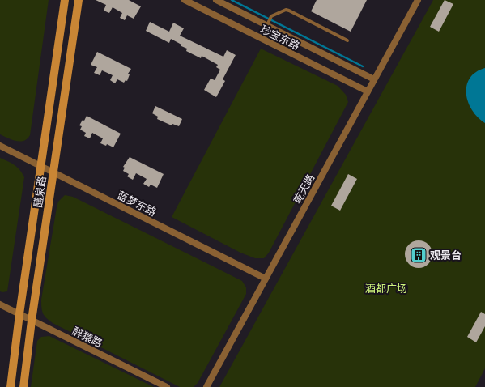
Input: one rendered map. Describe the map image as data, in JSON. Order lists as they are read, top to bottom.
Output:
{
  "streets": {
    "street": [
      "珍宝东路",
      "乾天路",
      "醴泉路",
      "蓝梦东路",
      "醉猿路"
    ]
  },
  "crossings": [
    ["珍宝东路", "乾天路"],
    ["乾天路", "蓝梦东路"],
    ["醴泉路", "蓝梦东路"],
    ["醴泉路", "醉猿路"]
  ],
  "parks": ["酒都广场"],
  "places": {
    "building": ["观景台"]
  }
}
